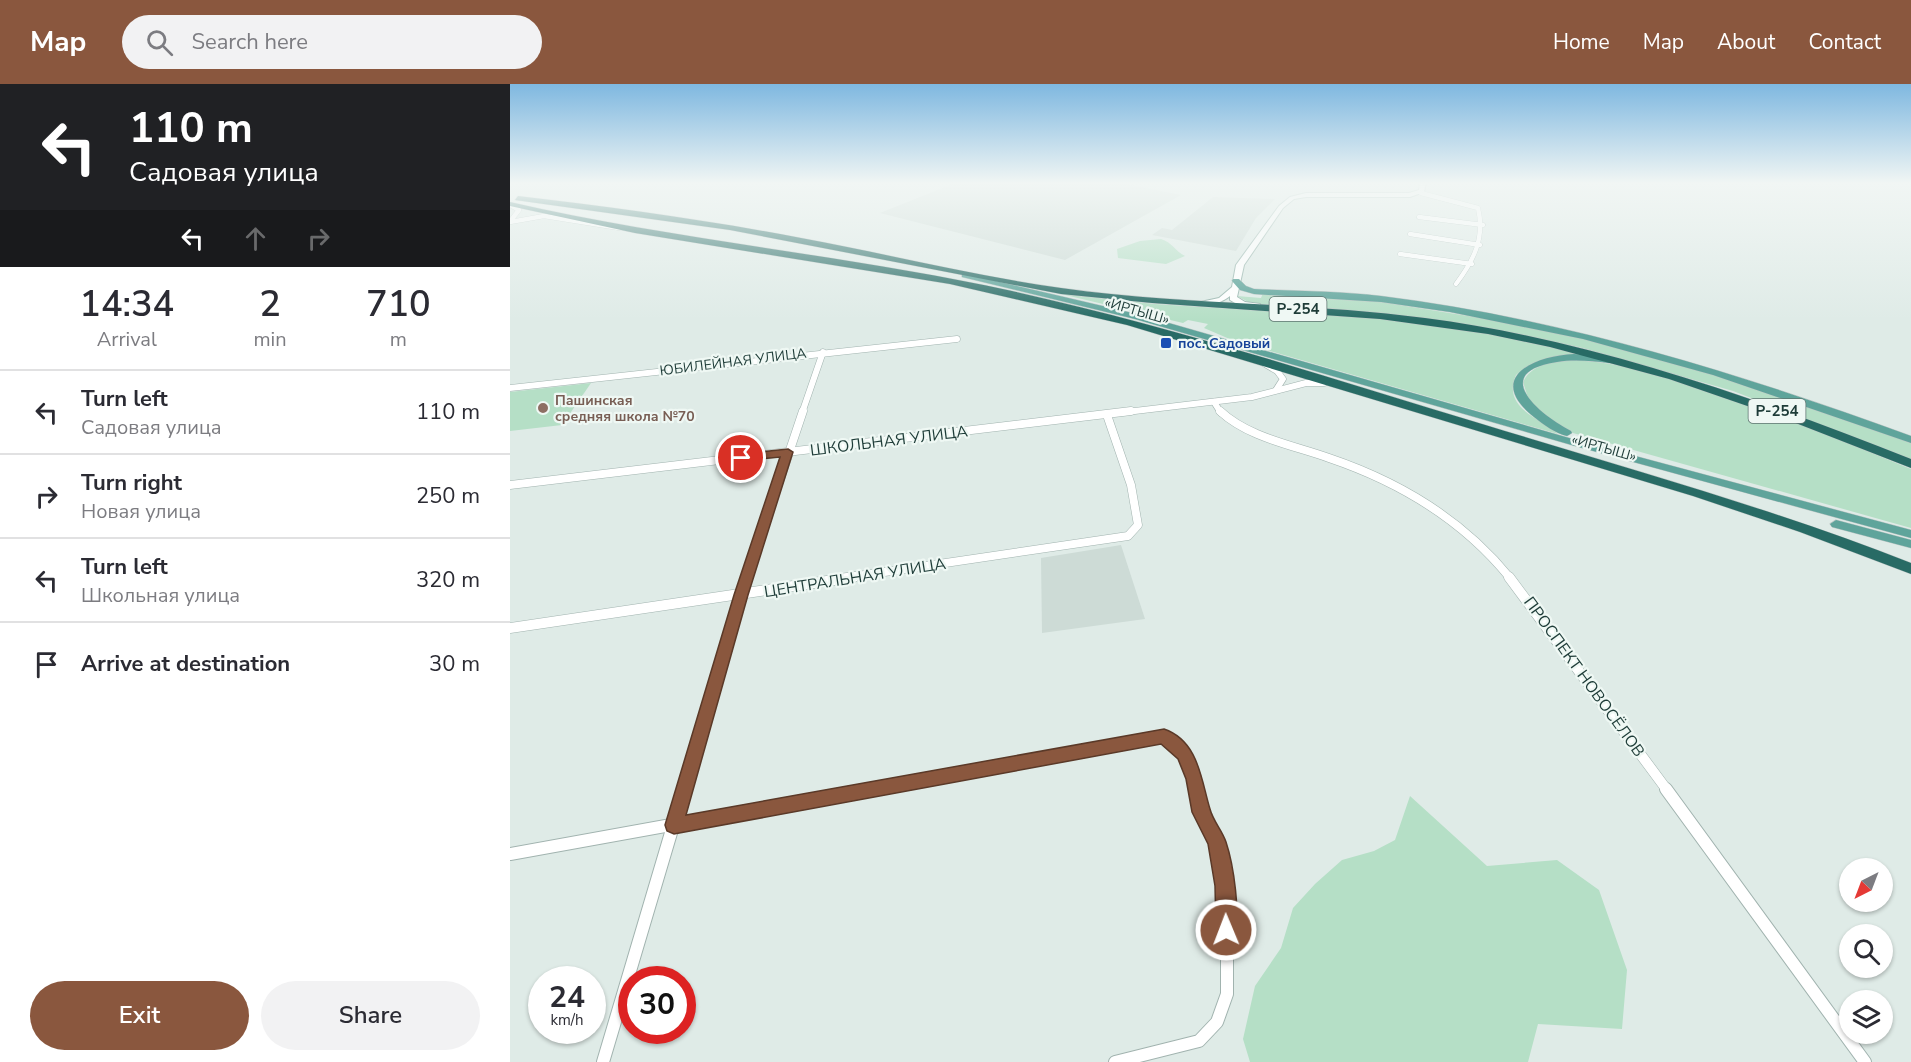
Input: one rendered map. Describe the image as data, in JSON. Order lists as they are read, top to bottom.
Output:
{
  "streets": {
    "highway": ["Р-254", "«ИРТЫШ»"],
    "street": [
      "ЮБИЛЕЙНАЯ УЛИЦА",
      "ШКОЛЬНАЯ УЛИЦА",
      "ЦЕНТРАЛЬНАЯ УЛИЦА",
      "ПРОСПЕКТ НОВОСЁЛОВ"
    ]
  },
  "crossings": [
    ["«ИРТЫШ»", "ШКОЛЬНАЯ УЛИЦА"],
    ["ШКОЛЬНАЯ УЛИЦА", "ЦЕНТРАЛЬНАЯ УЛИЦА"],
    ["ШКОЛЬНАЯ УЛИЦА", "ПРОСПЕКТ НОВОСЁЛОВ"]
  ],
  "places": {
    "transit": ["пос. Садовый"],
    "other": ["Пашинская средняя школа №70"]
  },
  "north": "bottom left",
  "page": {
    "header": "Map",
    "search": "Search here",
    "nav": [
      "Home",
      "Map",
      "About",
      "Contact"
    ],
    "turn": ["110 m", "Садовая улица"],
    "eta": [
      "14:34",
      "Arrival",
      "2",
      "min",
      "710",
      "m"
    ],
    "list": [
      {
        "name": "Turn left",
        "note": "Садовая улица",
        "value": "110 m"
      },
      {
        "name": "Turn right",
        "note": "Новая улица",
        "value": "250 m"
      },
      {
        "name": "Turn left",
        "note": "Школьная улица",
        "value": "320 m"
      },
      {
        "name": "Arrive at destination",
        "value": "30 m"
      }
    ],
    "speed": "24 km/h",
    "limit": "30",
    "buttons": ["Exit", "Share"]
  }
}
